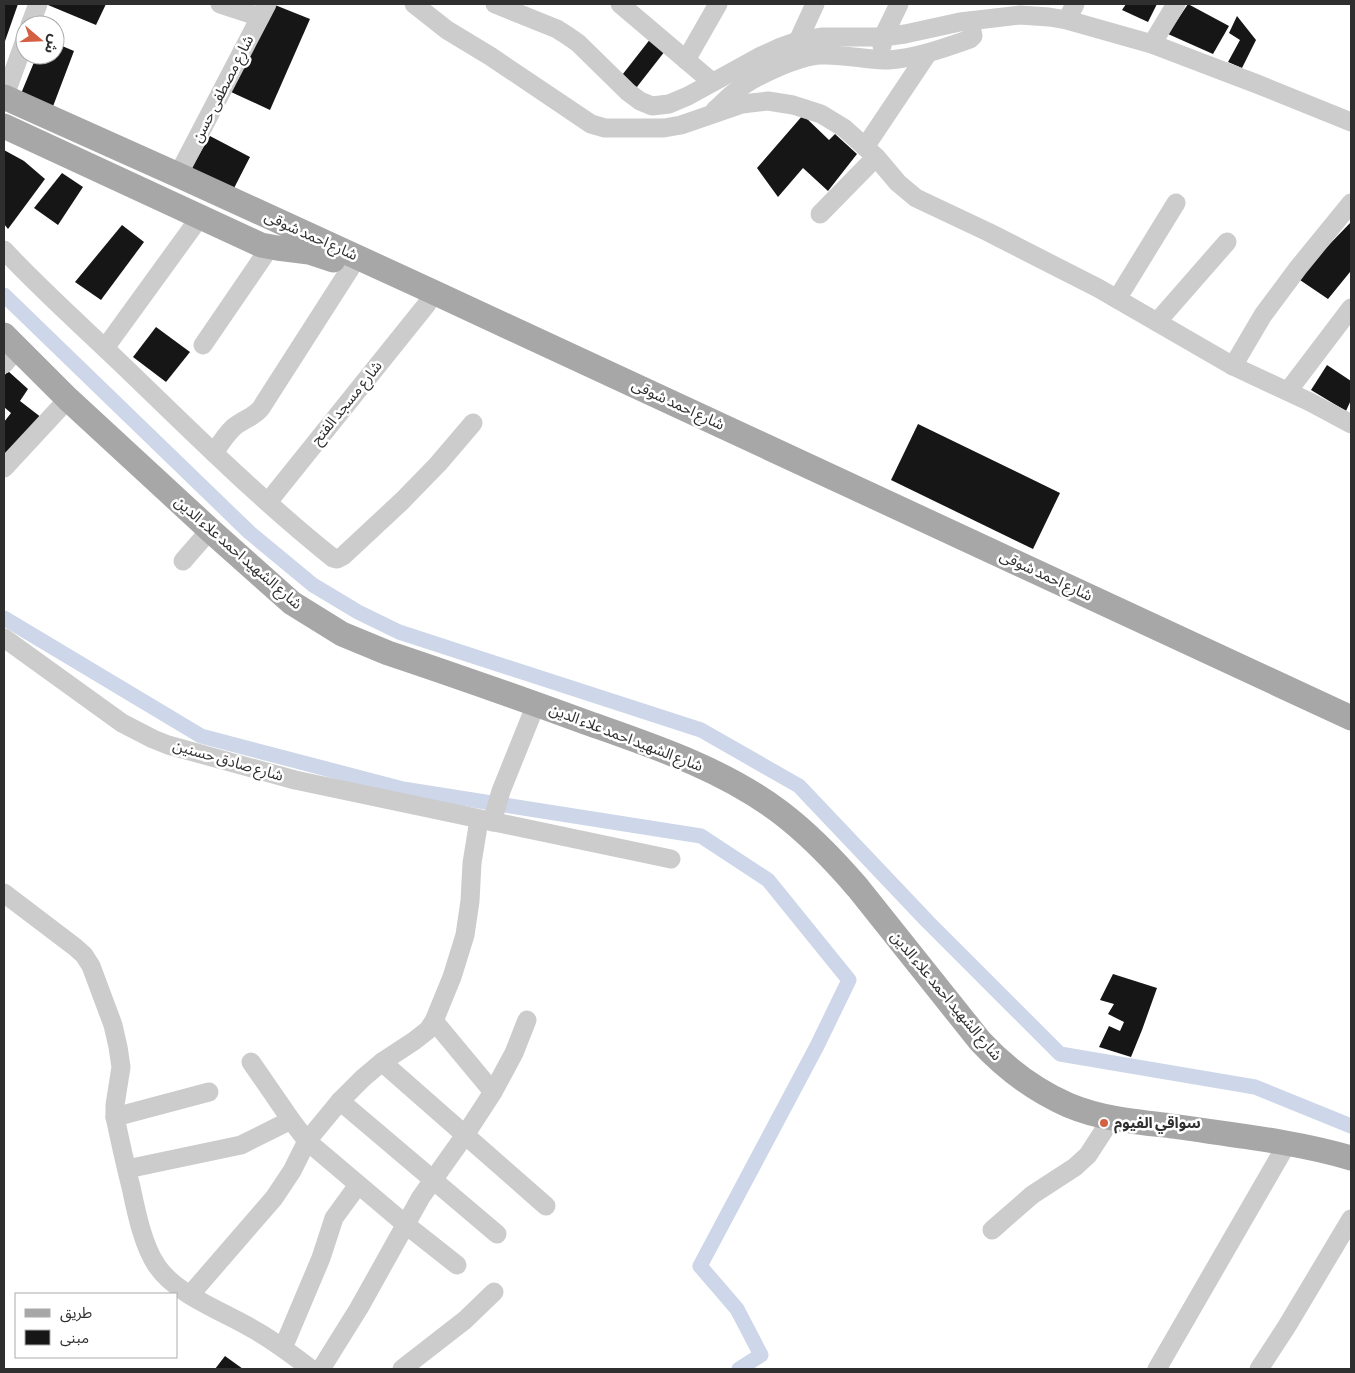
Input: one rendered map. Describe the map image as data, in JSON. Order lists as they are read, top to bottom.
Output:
{
  "streets": {
    "main road": ["شارع احمد شوقى", "شارع الشهيد احمد علاء الدين"],
    "street": ["شارع مصطفى حسن", "شارع مسجد الفتح", "شارع صادق حسنين"]
  },
  "crossings": [
    ["شارع مصطفى حسن", "شارع احمد شوقى"],
    ["شارع احمد شوقى", "شارع مسجد الفتح"]
  ],
  "places": ["سواقي الفيوم"],
  "legend": ["طريق", "مبنى"],
  "north": "right"
}
